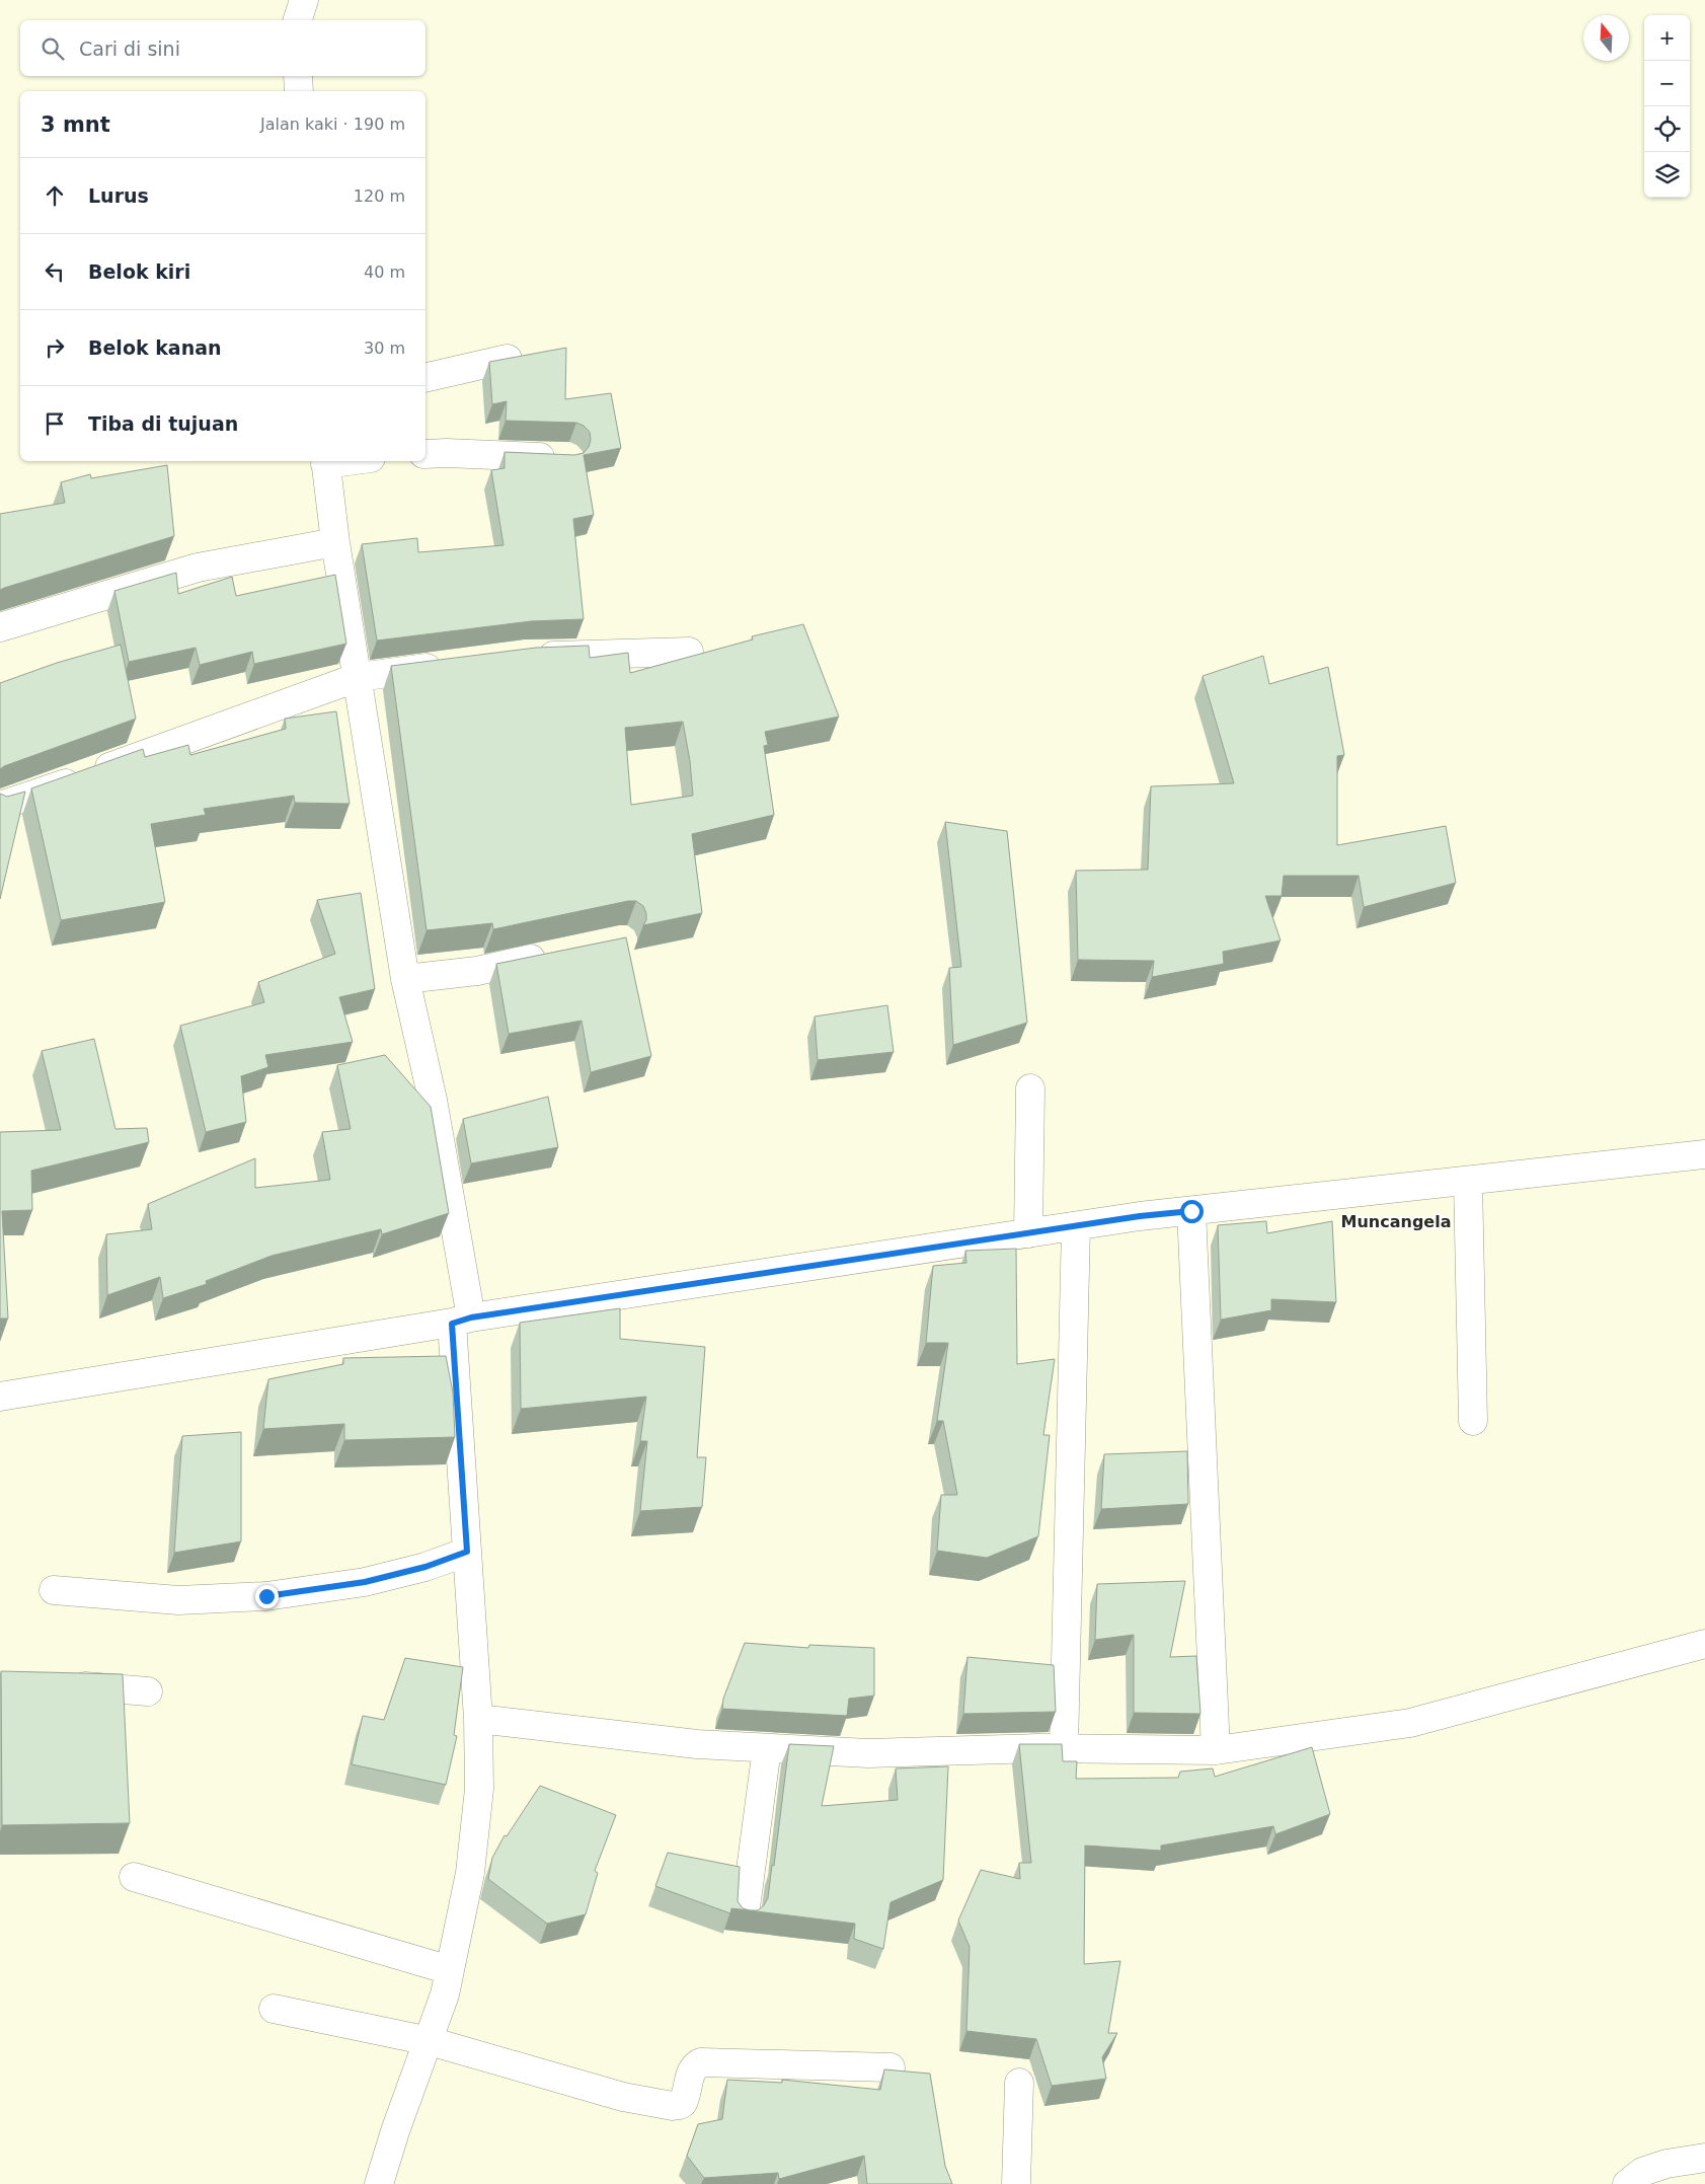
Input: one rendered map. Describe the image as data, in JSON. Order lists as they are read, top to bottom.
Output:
{
  "districts": ["Muncangela"],
  "north": "top",
  "page": {
    "map_buttons": ["+", "−"],
    "search": "Cari di sini",
    "heading": ["3 mnt", "Jalan kaki · 190 m"],
    "list": [
      ["Lurus", "120 m"],
      ["Belok kiri", "40 m"],
      ["Belok kanan", "30 m"],
      "Tiba di tujuan"
    ]
  }
}
